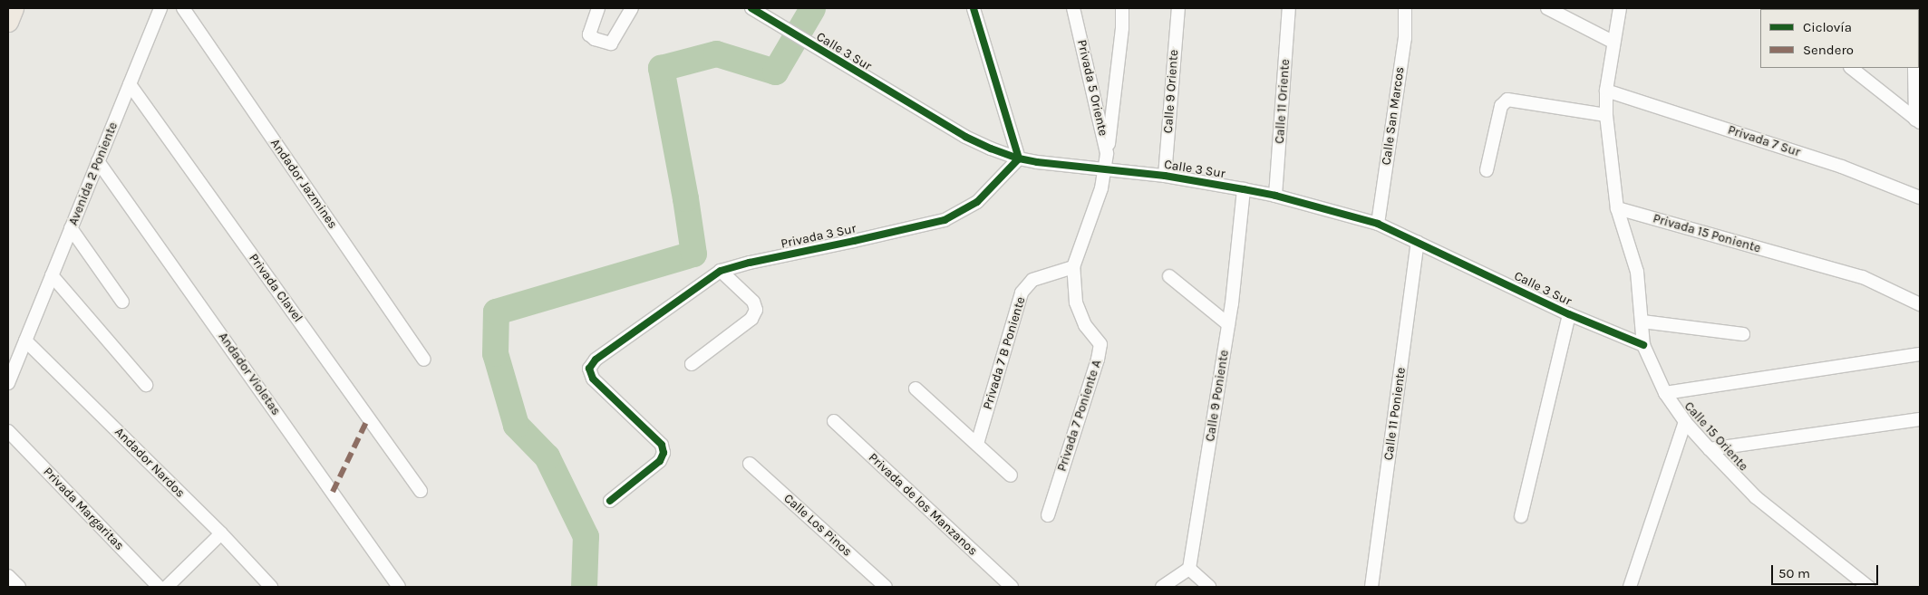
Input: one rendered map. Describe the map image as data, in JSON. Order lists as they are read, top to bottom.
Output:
{
  "streets": {
    "street": [
      "Calle 3 Sur",
      "Privada 5 Oriente",
      "Calle 9 Oriente",
      "Calle 11 Oriente",
      "Calle San Marcos",
      "Privada 7 Sur",
      "Avenida 2 Poniente",
      "Andador Jazmines",
      "Privada 15 Poniente",
      "Privada 3 Sur",
      "Privada Clavel",
      "Privada 7 B Poniente",
      "Andador Violetas",
      "Calle 9 Poniente",
      "Calle 11 Poniente",
      "Privada 7 Poniente A",
      "Calle 15 Oriente",
      "Andador Nardos",
      "Privada de los Manzanos",
      "Privada Margaritas",
      "Calle Los Pinos"
    ]
  },
  "crossings": [
    ["Calle 3 Sur", "Privada 5 Oriente"],
    ["Calle 3 Sur", "Calle 9 Oriente"],
    ["Calle 3 Sur", "Calle 11 Oriente"],
    ["Calle 3 Sur", "Calle San Marcos"],
    ["Calle 3 Sur", "Privada 3 Sur"],
    ["Calle 3 Sur", "Calle 9 Poniente"],
    ["Calle 3 Sur", "Calle 11 Poniente"],
    ["Calle 3 Sur", "Calle 15 Oriente"],
    ["Privada 5 Oriente", "Privada 7 B Poniente"],
    ["Privada 5 Oriente", "Privada 7 Poniente A"],
    ["Privada 7 Sur", "Calle 15 Oriente"],
    ["Avenida 2 Poniente", "Privada Clavel"],
    ["Avenida 2 Poniente", "Andador Violetas"],
    ["Avenida 2 Poniente", "Andador Nardos"],
    ["Privada 15 Poniente", "Calle 15 Oriente"],
    ["Privada 7 B Poniente", "Privada 7 Poniente A"]
  ],
  "legend": ["Ciclovía", "Sendero"],
  "scale_bar": "50 m"
}
